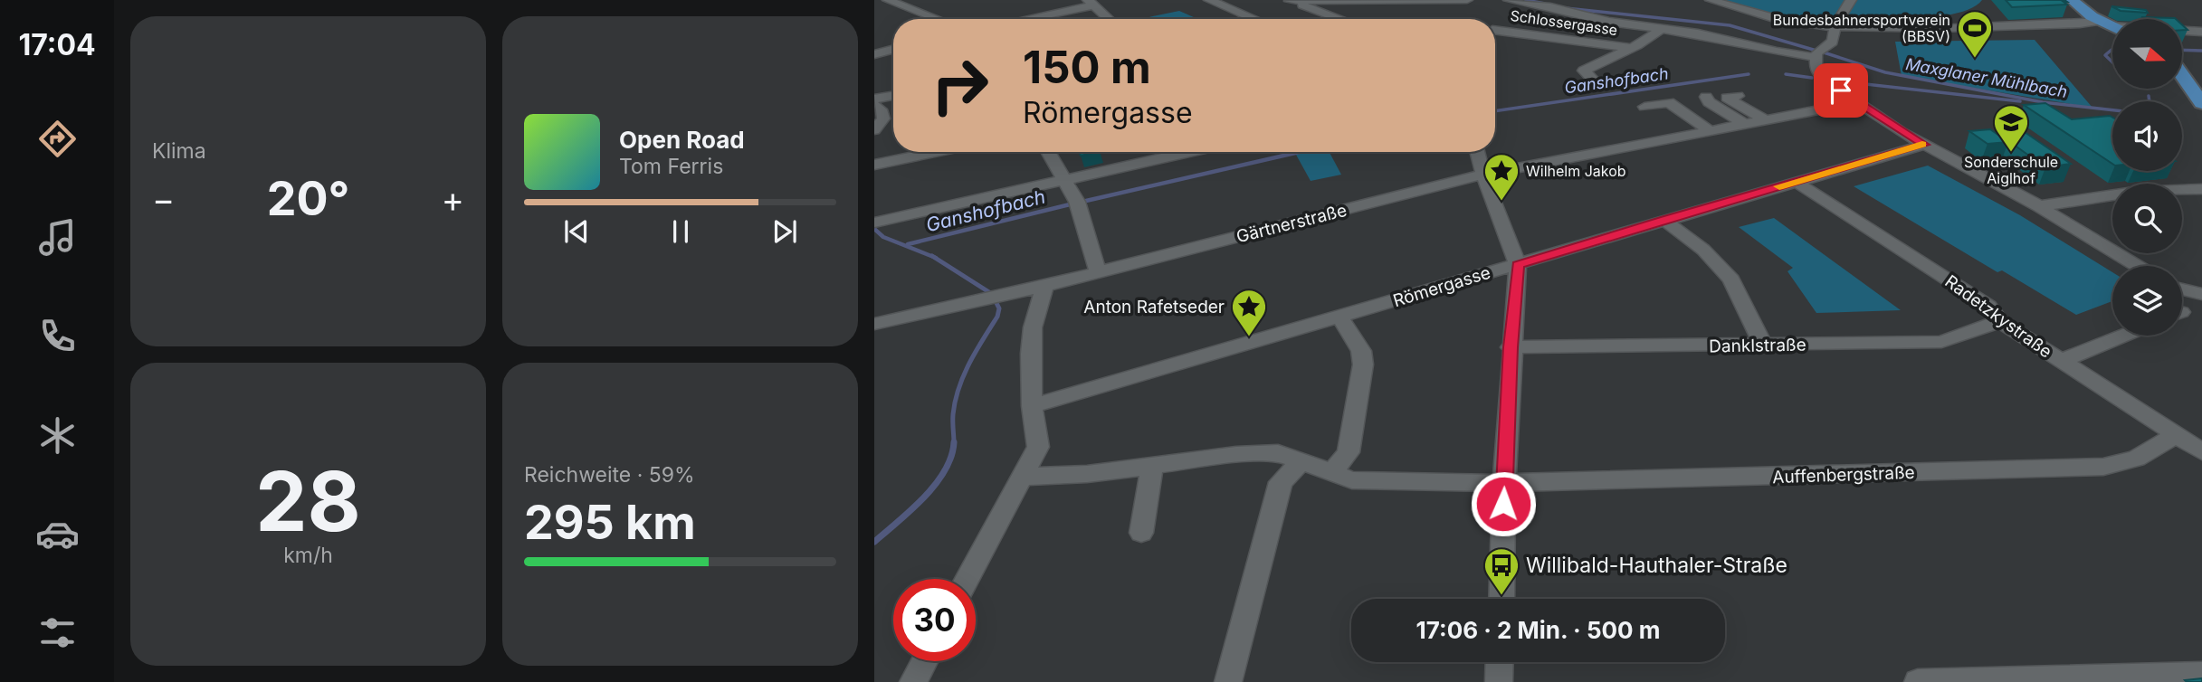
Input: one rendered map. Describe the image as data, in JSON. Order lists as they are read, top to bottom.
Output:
{
  "streets": {
    "street": [
      "Schlossergasse",
      "Gärtnerstraße",
      "Römergasse",
      "Radetzkystraße",
      "Danklstraße",
      "Auffenbergstraße"
    ]
  },
  "crossings": [
    ["Römergasse", "Radetzkystraße"],
    ["Radetzkystraße", "Danklstraße"],
    ["Radetzkystraße", "Auffenbergstraße"]
  ],
  "water": ["Maxglaner Mühlbach", "Ganshofbach"],
  "places": {
    "sports": ["Bundesbahnersportverein (BBSV)"],
    "school or university": ["Sonderschule Aiglhof"],
    "place": ["Wilhelm Jakob", "Anton Rafetseder"],
    "bus stop": ["Willibald-Hauthaler-Straße"]
  },
  "north": "right",
  "page": {
    "tabs": "17:04",
    "tile": [
      "Klima",
      ["28", "km/h"],
      ["Reichweite · 59%", "295 km"]
    ],
    "turn": ["150 m", "Römergasse"],
    "song": ["Open Road", "Tom Ferris"],
    "heat": ["−", "20°", "+"],
    "limit": "30",
    "trip": "17:06 · 2 Min. · 500 m"
  }
}
